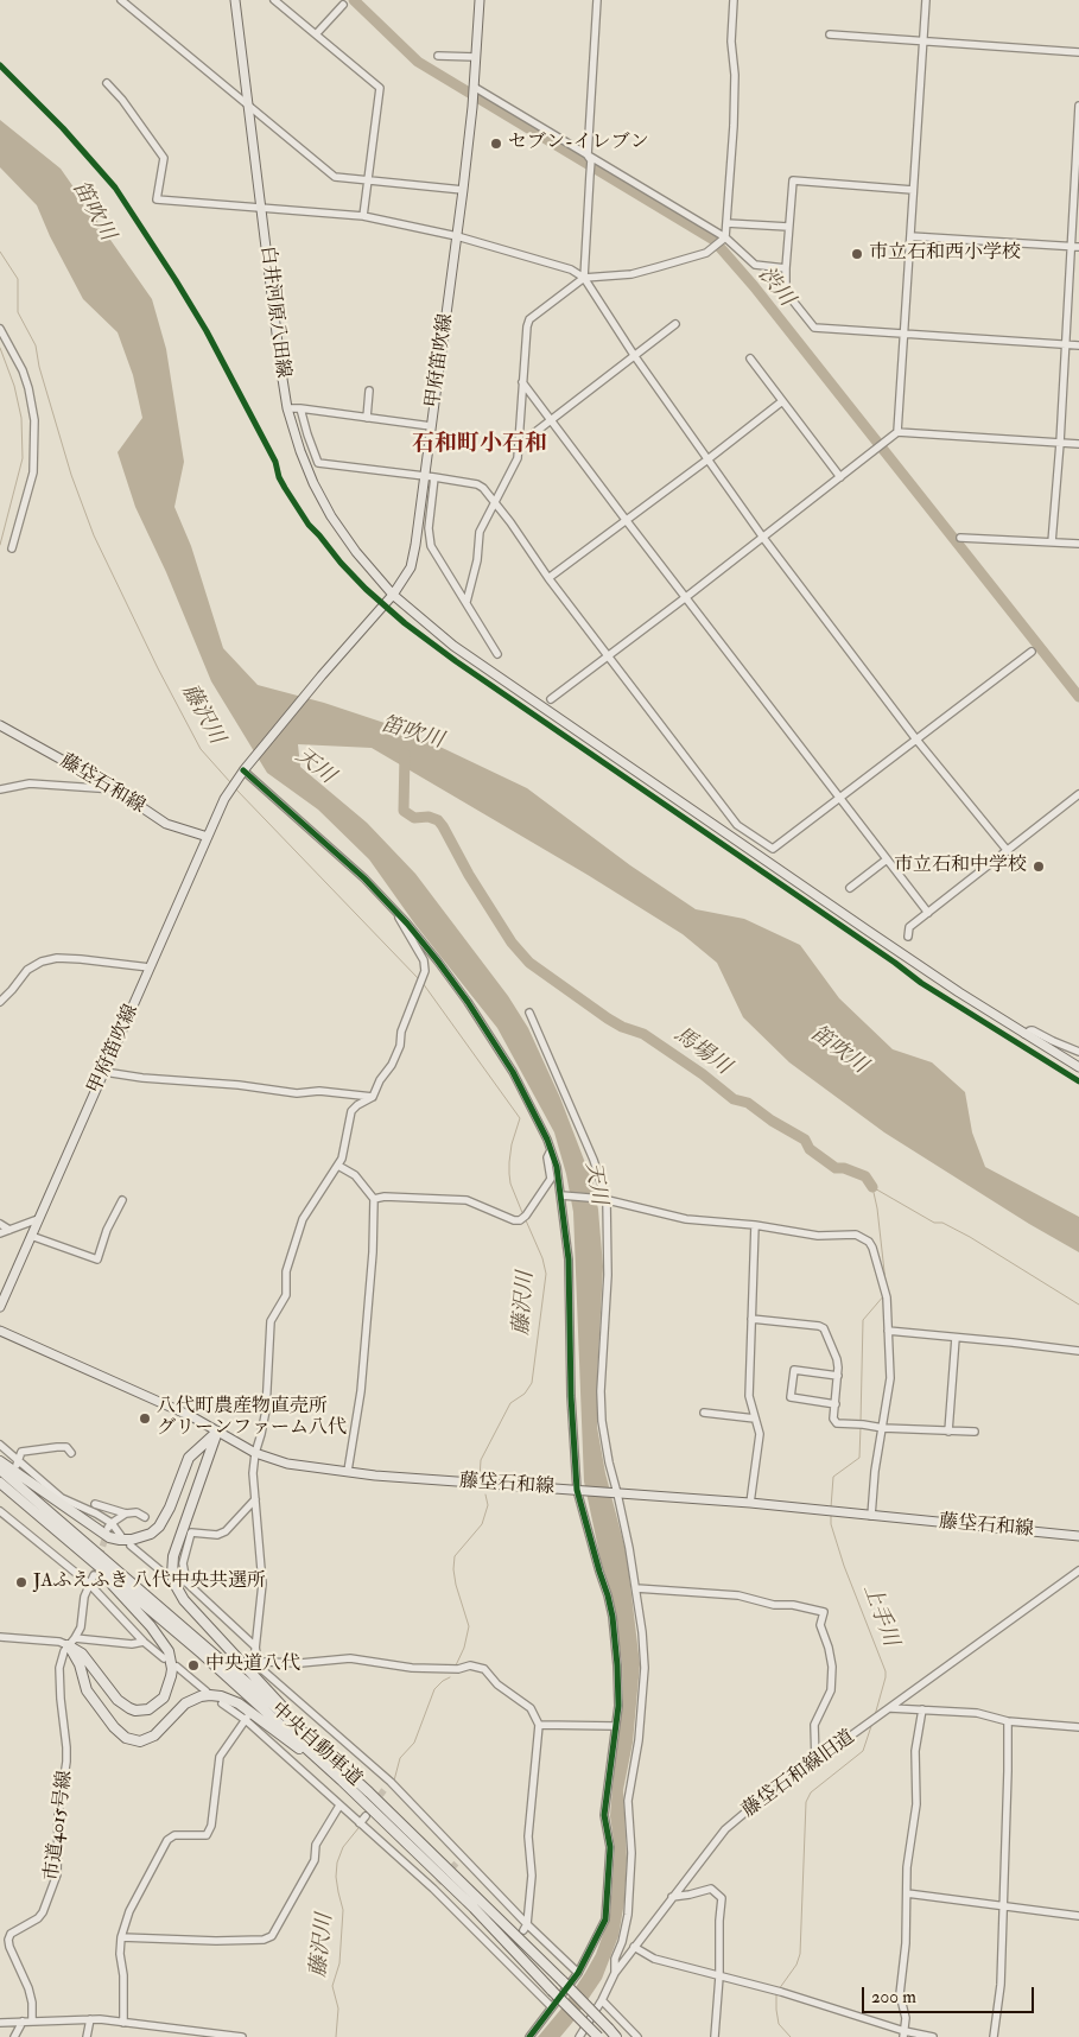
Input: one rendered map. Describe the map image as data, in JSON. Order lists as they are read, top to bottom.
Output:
{
  "streets": {
    "highway": ["中央自動車道"],
    "main road": ["白井河原八田線", "甲府笛吹線", "藤垈石和線"],
    "street": ["藤垈石和線旧道", "市道4015号線"]
  },
  "crossings": [
    ["白井河原八田線", "甲府笛吹線"],
    ["甲府笛吹線", "藤垈石和線"]
  ],
  "districts": ["石和町小石和"],
  "water": [
    "笛吹川",
    "渋川",
    "藤沢川",
    "天川",
    "馬場川",
    "上手川"
  ],
  "places": [
    "セブン-イレブン",
    "市立石和西小学校",
    "市立石和中学校",
    "八代町農産物直売所 グリーンファーム八代",
    "JAふえふき 八代中央共選所",
    "中央道八代"
  ],
  "scale_bar": "200 m"
}
